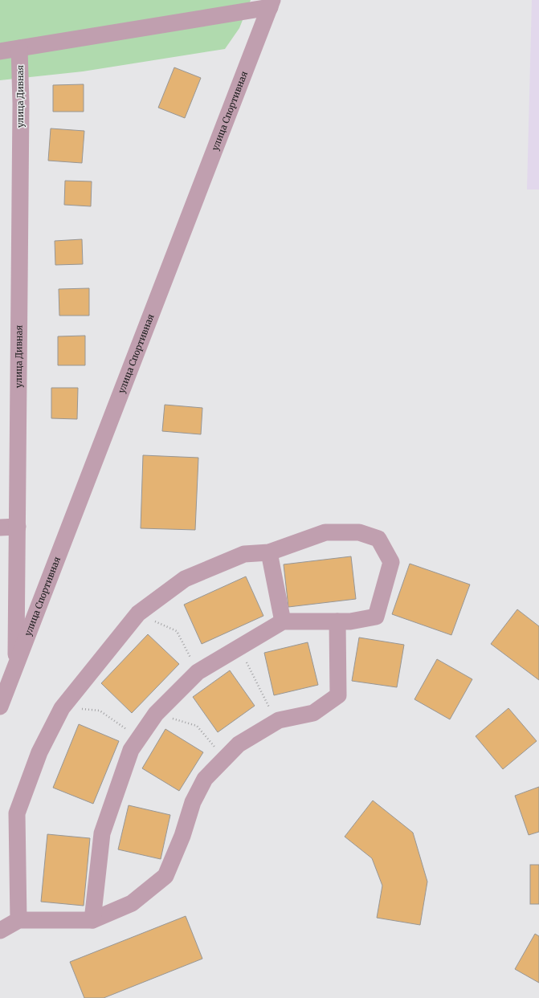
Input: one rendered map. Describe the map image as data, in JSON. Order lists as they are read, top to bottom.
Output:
{
  "streets": {
    "street": ["улица Дивная", "улица Спортивная"]
  },
  "crossings": [
    ["улица Дивная", "улица Спортивная"]
  ]
}
